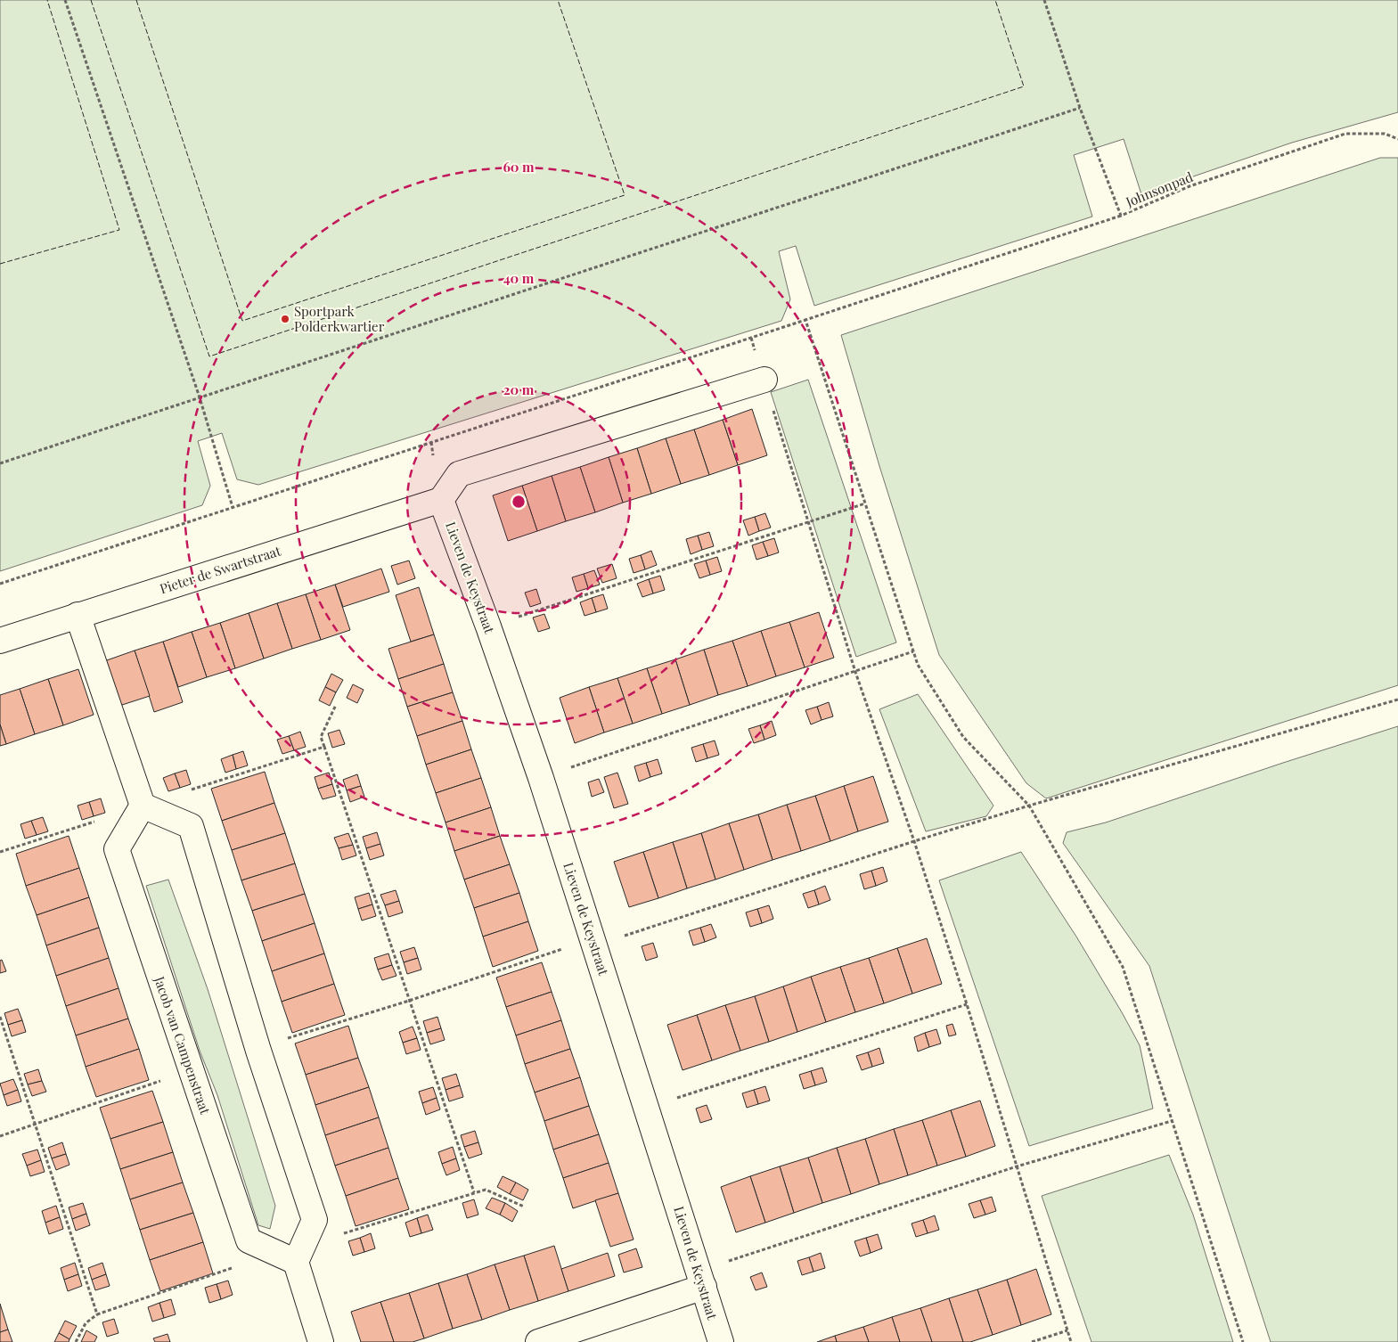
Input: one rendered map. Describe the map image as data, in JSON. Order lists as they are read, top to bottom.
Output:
{
  "streets": {
    "street": ["Pieter de Swartstraat", "Lieven de Keystraat", "Jacob van Campenstraat"],
    "path": ["Johnsonpad"]
  },
  "crossings": [
    ["Pieter de Swartstraat", "Lieven de Keystraat"]
  ],
  "places": ["Sportpark Polderkwartier"],
  "rings": ["60 m", "40 m", "20 m"]
}
